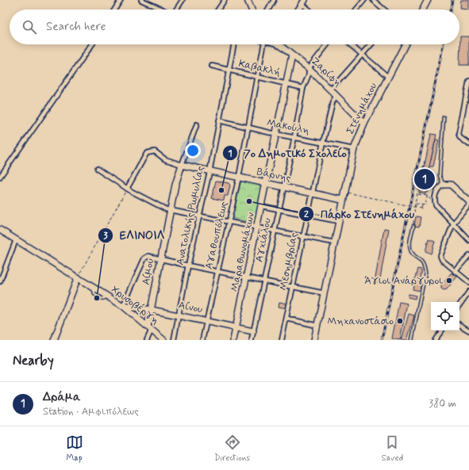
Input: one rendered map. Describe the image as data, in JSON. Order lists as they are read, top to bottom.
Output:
{
  "streets": {
    "street": [
      "Καβακλή",
      "Ζαρίφη",
      "Στενημάχου",
      "Μακούλη",
      "Βάρνης",
      "Ανατολικής Ρωμυλίας",
      "Αγαθουπόλεως",
      "Αγχιάλου",
      "Μαραθωνομάχων",
      "Μεσημβρίας",
      "Αίμου",
      "Χρυσοβέργη",
      "Αίνου"
    ]
  },
  "crossings": [
    ["Καβακλή", "Ανατολικής Ρωμυλίας"],
    ["Καβακλή", "Αγαθουπόλεως"],
    ["Καβακλή", "Αγχιάλου"],
    ["Καβακλή", "Μαραθωνομάχων"],
    ["Ζαρίφη", "Στενημάχου"],
    ["Ζαρίφη", "Αγχιάλου"],
    ["Ζαρίφη", "Μαραθωνομάχων"],
    ["Ζαρίφη", "Μεσημβρίας"],
    ["Στενημάχου", "Μακούλη"],
    ["Στενημάχου", "Βάρνης"],
    ["Μακούλη", "Ανατολικής Ρωμυλίας"],
    ["Μακούλη", "Αγαθουπόλεως"],
    ["Μακούλη", "Αγχιάλου"],
    ["Μακούλη", "Μαραθωνομάχων"],
    ["Μακούλη", "Μεσημβρίας"],
    ["Βάρνης", "Ανατολικής Ρωμυλίας"],
    ["Βάρνης", "Αγαθουπόλεως"],
    ["Βάρνης", "Αγχιάλου"],
    ["Βάρνης", "Μαραθωνομάχων"],
    ["Βάρνης", "Μεσημβρίας"],
    ["Βάρνης", "Αίμου"],
    ["Ανατολικής Ρωμυλίας", "Αίνου"],
    ["Αγαθουπόλεως", "Αίνου"],
    ["Αγχιάλου", "Αίνου"],
    ["Μαραθωνομάχων", "Αίνου"],
    ["Αίμου", "Χρυσοβέργη"],
    ["Αίμου", "Αίνου"],
    ["Χρυσοβέργη", "Αίνου"]
  ],
  "places": [
    "7ο Δημοτικό Σχολείο",
    "Πάρκο Στενημάχου",
    "Άγιοι Ανάργυροι",
    "ΕΛΙΝΟΙΛ",
    "Μηχανοστάσιο"
  ],
  "page": {
    "search": "Search here",
    "pins": "1",
    "heading": "Nearby",
    "list": [
      {
        "mark": "1",
        "name": "Δράμα",
        "note": "Station · Αμφιπόλεως",
        "value": "380 m"
      }
    ],
    "nav": ["Map", "Directions", "Saved"]
  }
}
